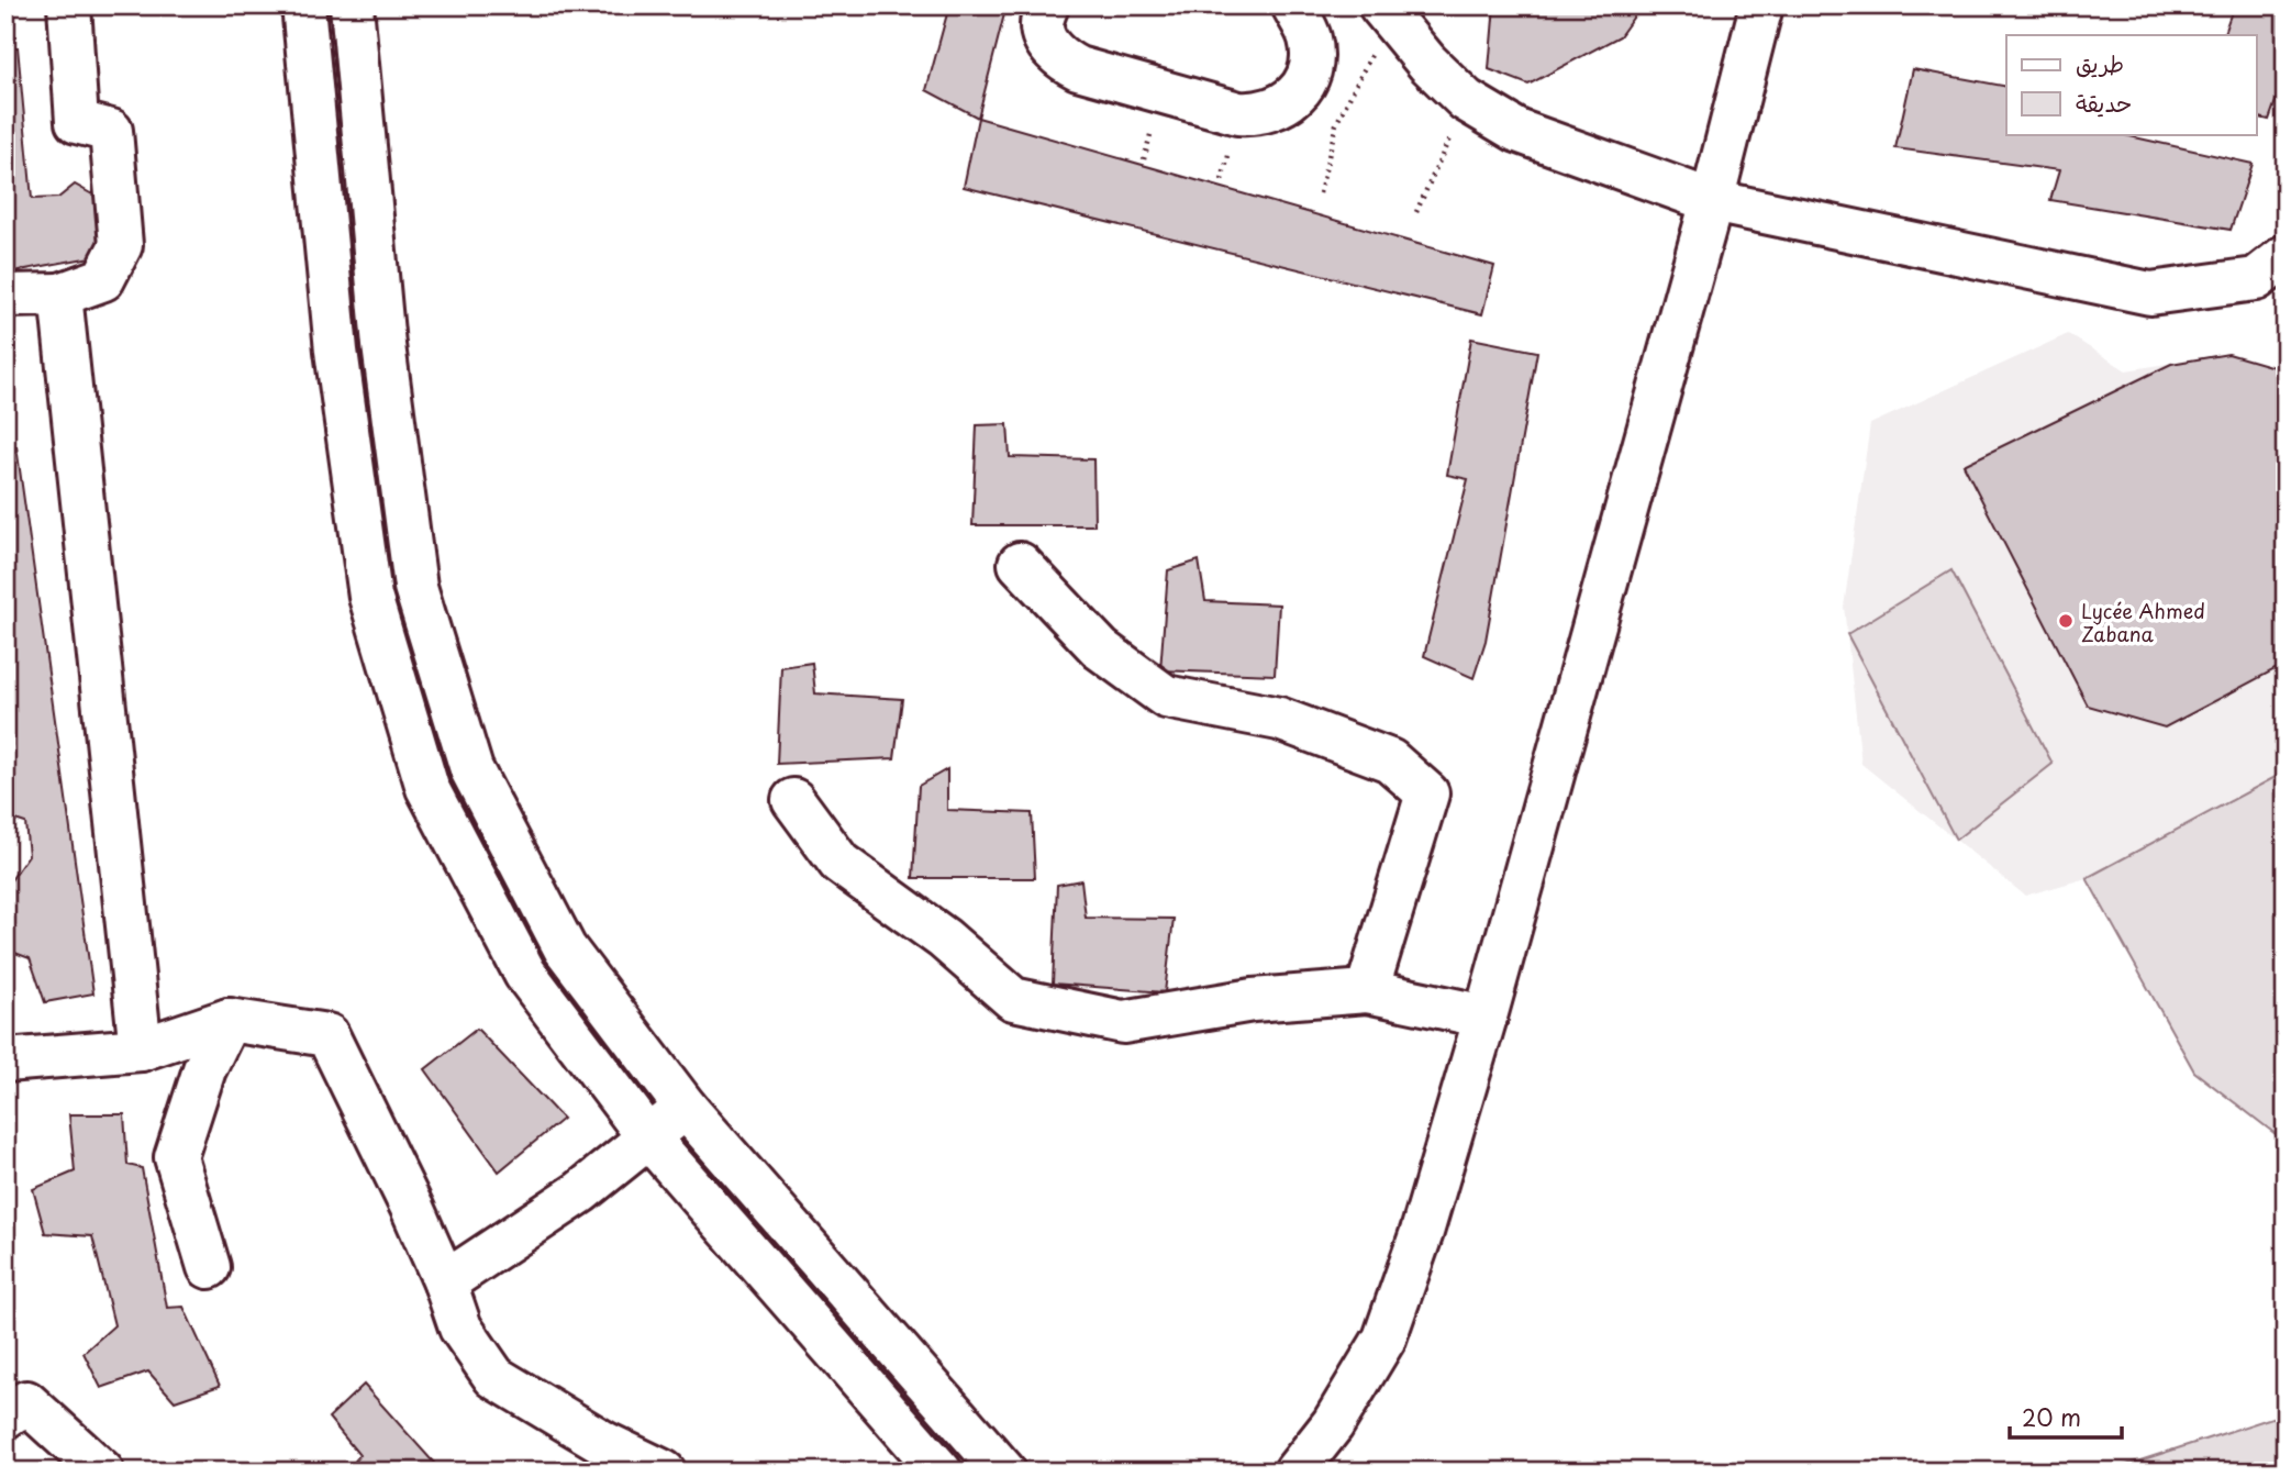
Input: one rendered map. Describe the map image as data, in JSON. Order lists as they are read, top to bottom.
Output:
{
  "places": ["Lycée Ahmed Zabana"],
  "legend": ["طريق", "حديقة"],
  "scale_bar": "20 m"
}
